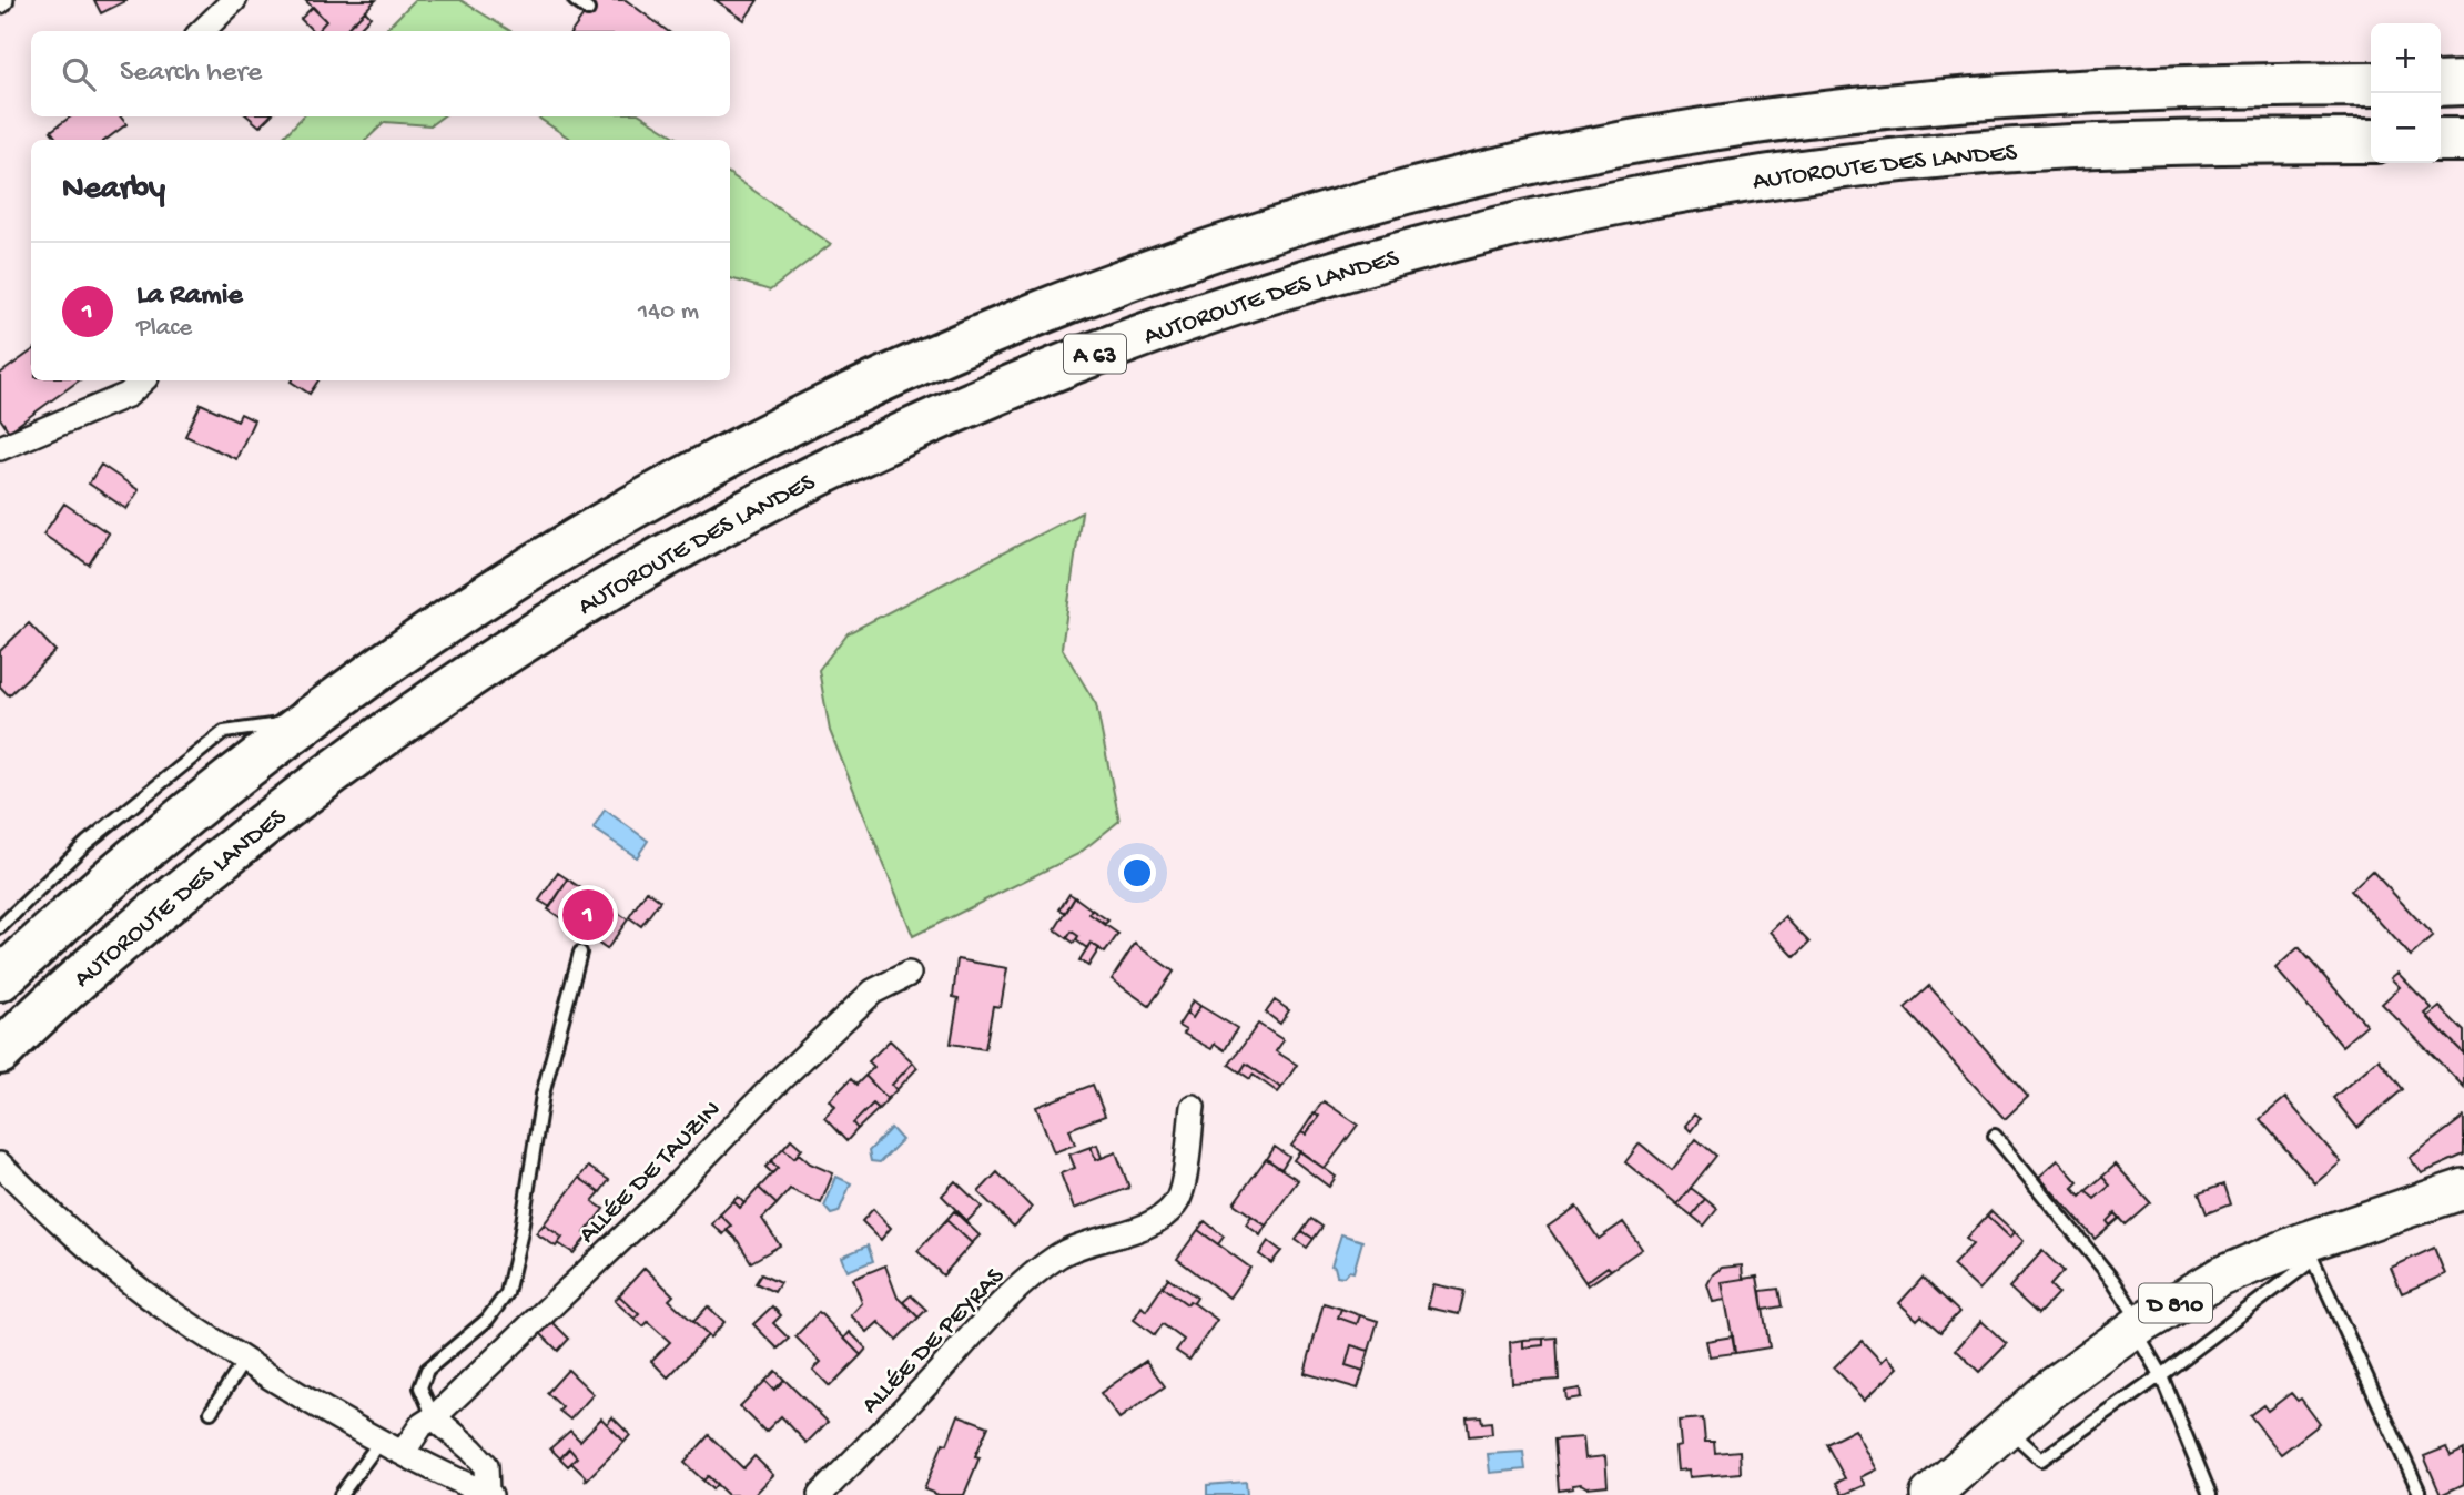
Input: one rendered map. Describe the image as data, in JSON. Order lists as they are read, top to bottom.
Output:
{
  "streets": {
    "highway": ["AUTOROUTE DES LANDES", "A 63"],
    "main road": ["D 810"],
    "street": ["ALLÉE DE TAUZIN", "ALLÉE DE PEYRAS"]
  },
  "page": {
    "map_buttons": ["+", "−"],
    "search": "Search here",
    "heading": "Nearby",
    "list": [
      {
        "mark": "1",
        "name": "La Ramie",
        "note": "Place",
        "value": "140 m"
      }
    ],
    "pins": "1"
  }
}
